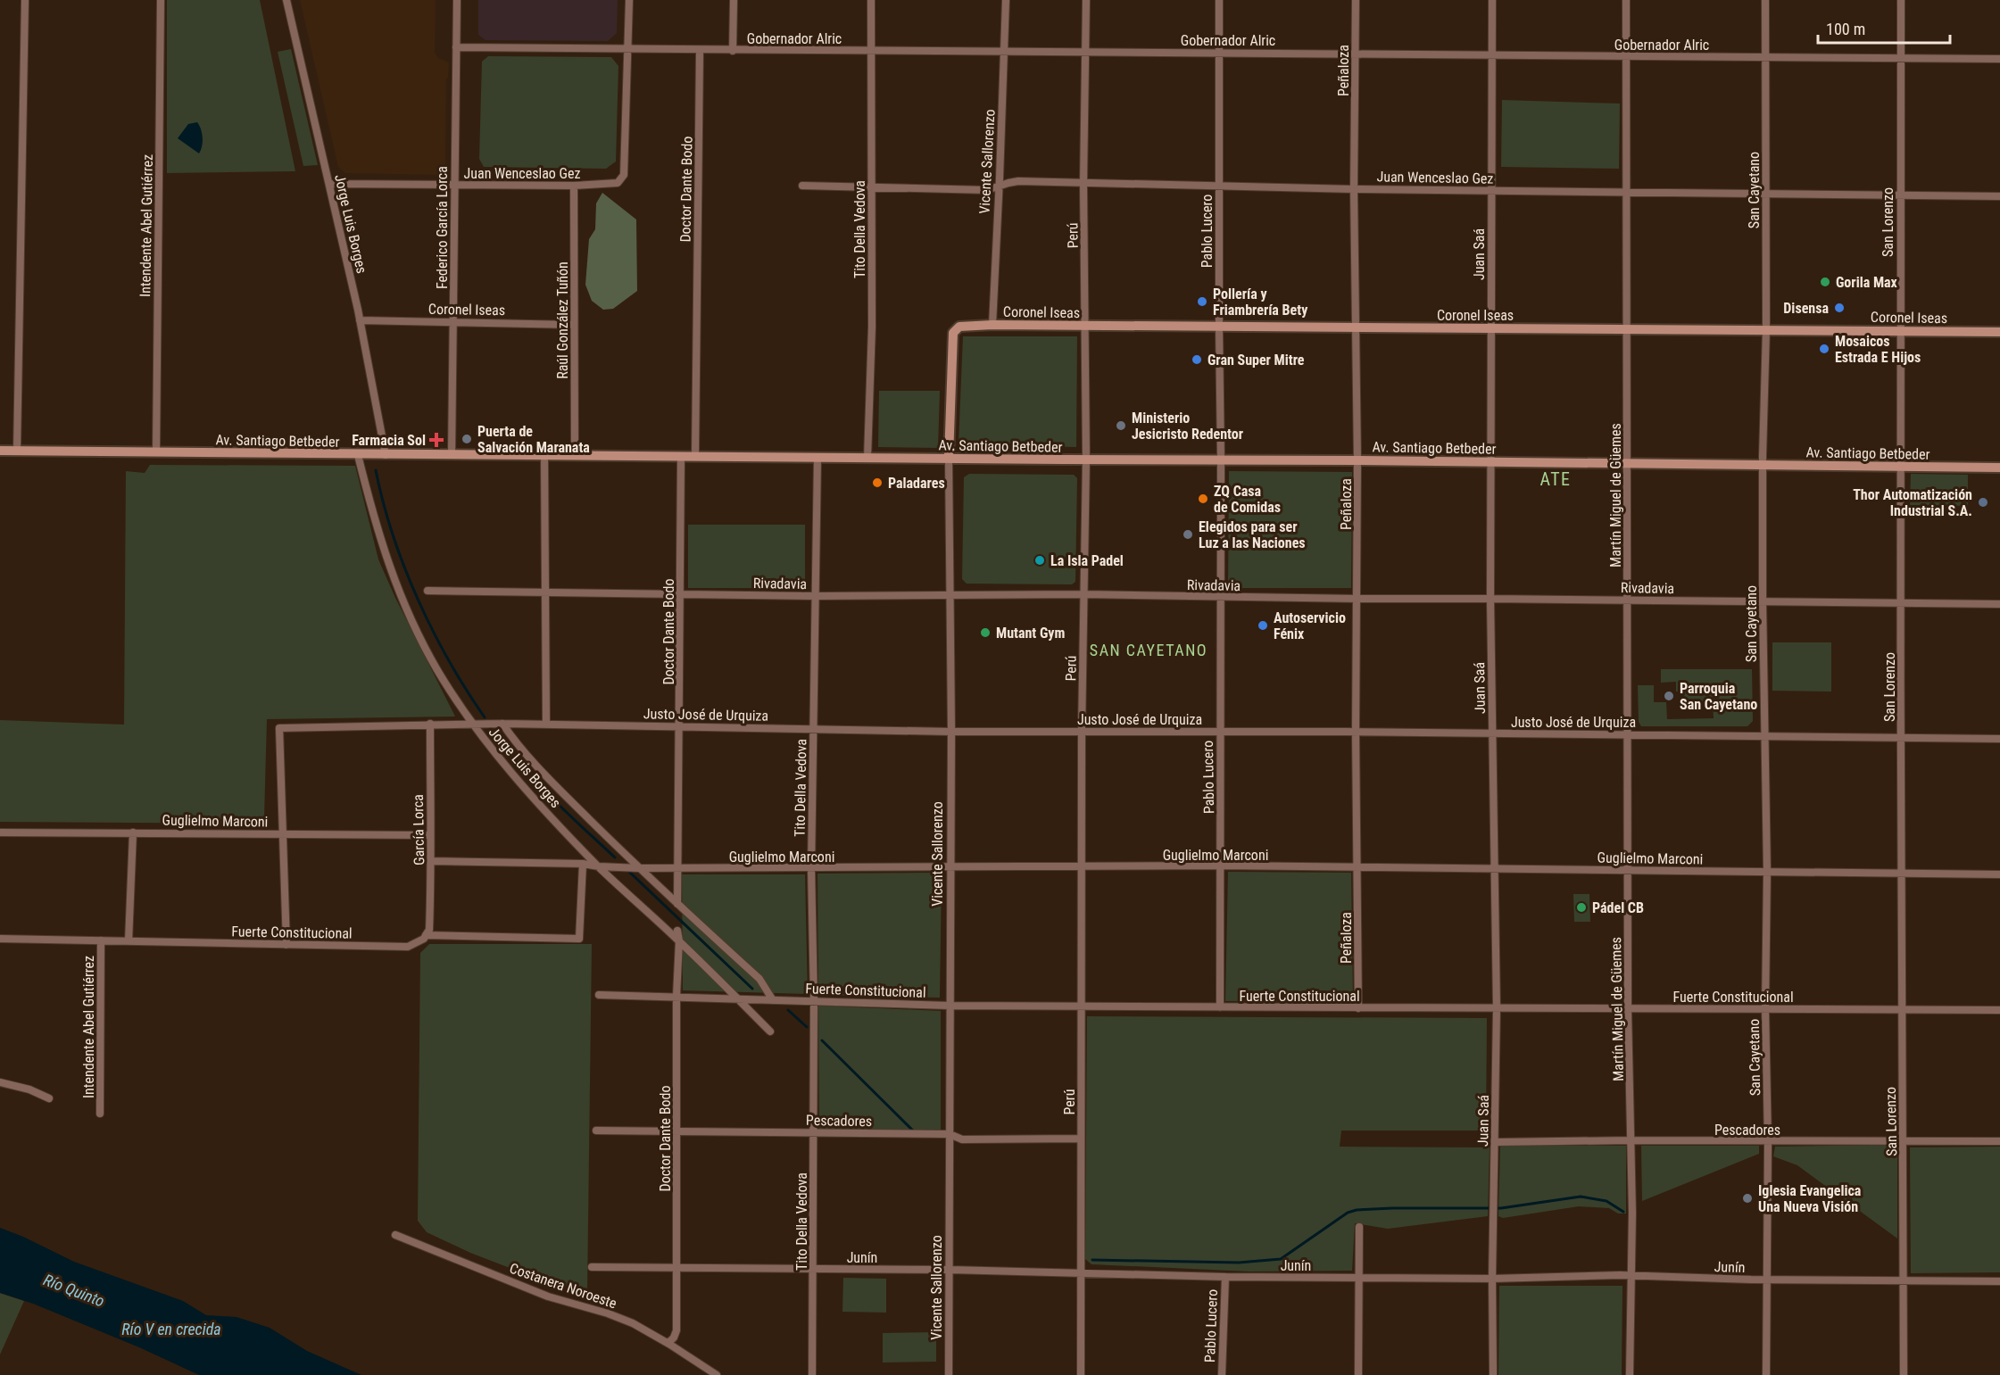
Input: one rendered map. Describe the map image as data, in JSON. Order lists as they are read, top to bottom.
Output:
{
  "streets": {
    "main road": ["Vicente Sallorenzo", "Coronel Iseas", "Av. Santiago Betbeder"],
    "street": [
      "Gobernador Alric",
      "Peñaloza",
      "Juan Wenceslao Gez",
      "Doctor Dante Bodo",
      "San Cayetano",
      "San Lorenzo",
      "Jorge Luis Borges",
      "Intendente Abel Gutiérrez",
      "Federico García Lorca",
      "Tito Della Vedova",
      "Pablo Lucero",
      "Perú",
      "Juan Saá",
      "Raúl González Tuñón",
      "Martín Miguel de Güemes",
      "Rivadavia",
      "Justo José de Urquiza",
      "Guglielmo Marconi",
      "García Lorca",
      "Fuerte Constitucional",
      "Pescadores",
      "Junín",
      "Costanera Noroeste"
    ]
  },
  "crossings": [
    ["Gobernador Alric", "Peñaloza"],
    ["Gobernador Alric", "Vicente Sallorenzo"],
    ["Gobernador Alric", "Juan Wenceslao Gez"],
    ["Gobernador Alric", "Doctor Dante Bodo"],
    ["Gobernador Alric", "San Cayetano"],
    ["Gobernador Alric", "San Lorenzo"],
    ["Gobernador Alric", "Federico García Lorca"],
    ["Gobernador Alric", "Tito Della Vedova"],
    ["Gobernador Alric", "Pablo Lucero"],
    ["Gobernador Alric", "Perú"],
    ["Gobernador Alric", "Juan Saá"],
    ["Gobernador Alric", "Martín Miguel de Güemes"],
    ["Peñaloza", "Juan Wenceslao Gez"],
    ["Peñaloza", "Coronel Iseas"],
    ["Peñaloza", "Av. Santiago Betbeder"],
    ["Peñaloza", "Rivadavia"],
    ["Peñaloza", "Justo José de Urquiza"],
    ["Peñaloza", "Guglielmo Marconi"],
    ["Peñaloza", "Fuerte Constitucional"],
    ["Vicente Sallorenzo", "Juan Wenceslao Gez"],
    ["Vicente Sallorenzo", "Coronel Iseas"],
    ["Vicente Sallorenzo", "Av. Santiago Betbeder"],
    ["Vicente Sallorenzo", "Rivadavia"],
    ["Vicente Sallorenzo", "Justo José de Urquiza"],
    ["Vicente Sallorenzo", "Guglielmo Marconi"],
    ["Vicente Sallorenzo", "Fuerte Constitucional"],
    ["Vicente Sallorenzo", "Pescadores"],
    ["Vicente Sallorenzo", "Junín"],
    ["Juan Wenceslao Gez", "San Cayetano"],
    ["Juan Wenceslao Gez", "San Lorenzo"],
    ["Juan Wenceslao Gez", "Jorge Luis Borges"],
    ["Juan Wenceslao Gez", "Federico García Lorca"],
    ["Juan Wenceslao Gez", "Tito Della Vedova"],
    ["Juan Wenceslao Gez", "Pablo Lucero"],
    ["Juan Wenceslao Gez", "Perú"],
    ["Juan Wenceslao Gez", "Juan Saá"],
    ["Juan Wenceslao Gez", "Raúl González Tuñón"],
    ["Juan Wenceslao Gez", "Martín Miguel de Güemes"],
    ["Doctor Dante Bodo", "Jorge Luis Borges"],
    ["Doctor Dante Bodo", "Av. Santiago Betbeder"],
    ["Doctor Dante Bodo", "Rivadavia"],
    ["Doctor Dante Bodo", "Justo José de Urquiza"],
    ["Doctor Dante Bodo", "Guglielmo Marconi"],
    ["Doctor Dante Bodo", "Fuerte Constitucional"],
    ["Doctor Dante Bodo", "Pescadores"],
    ["Doctor Dante Bodo", "Junín"],
    ["Doctor Dante Bodo", "Costanera Noroeste"],
    ["San Cayetano", "Coronel Iseas"],
    ["San Cayetano", "Av. Santiago Betbeder"],
    ["San Cayetano", "Rivadavia"],
    ["San Cayetano", "Justo José de Urquiza"],
    ["San Cayetano", "Guglielmo Marconi"],
    ["San Cayetano", "Fuerte Constitucional"],
    ["San Cayetano", "Pescadores"],
    ["San Cayetano", "Junín"],
    ["San Lorenzo", "Coronel Iseas"],
    ["San Lorenzo", "Av. Santiago Betbeder"],
    ["San Lorenzo", "Rivadavia"],
    ["San Lorenzo", "Justo José de Urquiza"],
    ["San Lorenzo", "Guglielmo Marconi"],
    ["San Lorenzo", "Fuerte Constitucional"],
    ["San Lorenzo", "Pescadores"],
    ["San Lorenzo", "Junín"],
    ["Jorge Luis Borges", "Coronel Iseas"],
    ["Jorge Luis Borges", "Av. Santiago Betbeder"],
    ["Jorge Luis Borges", "Justo José de Urquiza"],
    ["Jorge Luis Borges", "Guglielmo Marconi"],
    ["Jorge Luis Borges", "Fuerte Constitucional"],
    ["Intendente Abel Gutiérrez", "Av. Santiago Betbeder"],
    ["Intendente Abel Gutiérrez", "Fuerte Constitucional"],
    ["Federico García Lorca", "Coronel Iseas"],
    ["Federico García Lorca", "Av. Santiago Betbeder"],
    ["Tito Della Vedova", "Av. Santiago Betbeder"],
    ["Tito Della Vedova", "Rivadavia"],
    ["Tito Della Vedova", "Justo José de Urquiza"],
    ["Tito Della Vedova", "Guglielmo Marconi"],
    ["Tito Della Vedova", "Fuerte Constitucional"],
    ["Tito Della Vedova", "Pescadores"],
    ["Tito Della Vedova", "Junín"],
    ["Pablo Lucero", "Coronel Iseas"],
    ["Pablo Lucero", "Av. Santiago Betbeder"],
    ["Pablo Lucero", "Rivadavia"],
    ["Pablo Lucero", "Justo José de Urquiza"],
    ["Pablo Lucero", "Guglielmo Marconi"],
    ["Pablo Lucero", "Fuerte Constitucional"],
    ["Pablo Lucero", "Junín"],
    ["Perú", "Coronel Iseas"],
    ["Perú", "Av. Santiago Betbeder"],
    ["Perú", "Rivadavia"],
    ["Perú", "Justo José de Urquiza"],
    ["Perú", "Guglielmo Marconi"],
    ["Perú", "Fuerte Constitucional"],
    ["Perú", "Pescadores"],
    ["Perú", "Junín"],
    ["Juan Saá", "Coronel Iseas"],
    ["Juan Saá", "Av. Santiago Betbeder"],
    ["Juan Saá", "Rivadavia"],
    ["Juan Saá", "Justo José de Urquiza"],
    ["Juan Saá", "Guglielmo Marconi"],
    ["Juan Saá", "Fuerte Constitucional"],
    ["Juan Saá", "Pescadores"],
    ["Juan Saá", "Junín"],
    ["Coronel Iseas", "Raúl González Tuñón"],
    ["Coronel Iseas", "Martín Miguel de Güemes"],
    ["Raúl González Tuñón", "Av. Santiago Betbeder"],
    ["Av. Santiago Betbeder", "Martín Miguel de Güemes"],
    ["Martín Miguel de Güemes", "Rivadavia"],
    ["Martín Miguel de Güemes", "Justo José de Urquiza"],
    ["Martín Miguel de Güemes", "Guglielmo Marconi"],
    ["Martín Miguel de Güemes", "Fuerte Constitucional"],
    ["Martín Miguel de Güemes", "Pescadores"],
    ["Martín Miguel de Güemes", "Junín"],
    ["Justo José de Urquiza", "Guglielmo Marconi"],
    ["Justo José de Urquiza", "García Lorca"],
    ["Guglielmo Marconi", "García Lorca"],
    ["Guglielmo Marconi", "Fuerte Constitucional"],
    ["García Lorca", "Fuerte Constitucional"]
  ],
  "districts": ["ATE", "SAN CAYETANO"],
  "water": ["Río Quinto", "Río V en crecida"],
  "places": {
    "other": [
      "Gorila Max",
      "Pollería y Friambrería Bety",
      "Disensa",
      "Mosaicos Estrada E Hijos",
      "Gran Super Mitre",
      "Ministerio Jesicristo Redentor",
      "Puerta de Salvación Maranata",
      "Paladares",
      "ZQ Casa de Comidas",
      "Thor Automatización Industrial S.A.",
      "Elegidos para ser Luz a las Naciones",
      "La Isla Padel",
      "Autoservicio Fénix",
      "Mutant Gym",
      "Parroquia San Cayetano",
      "Pádel CB",
      "Iglesia Evangelica Una Nueva Visión"
    ],
    "health": ["Farmacia Sol"]
  },
  "scale_bar": "100 m"
}
